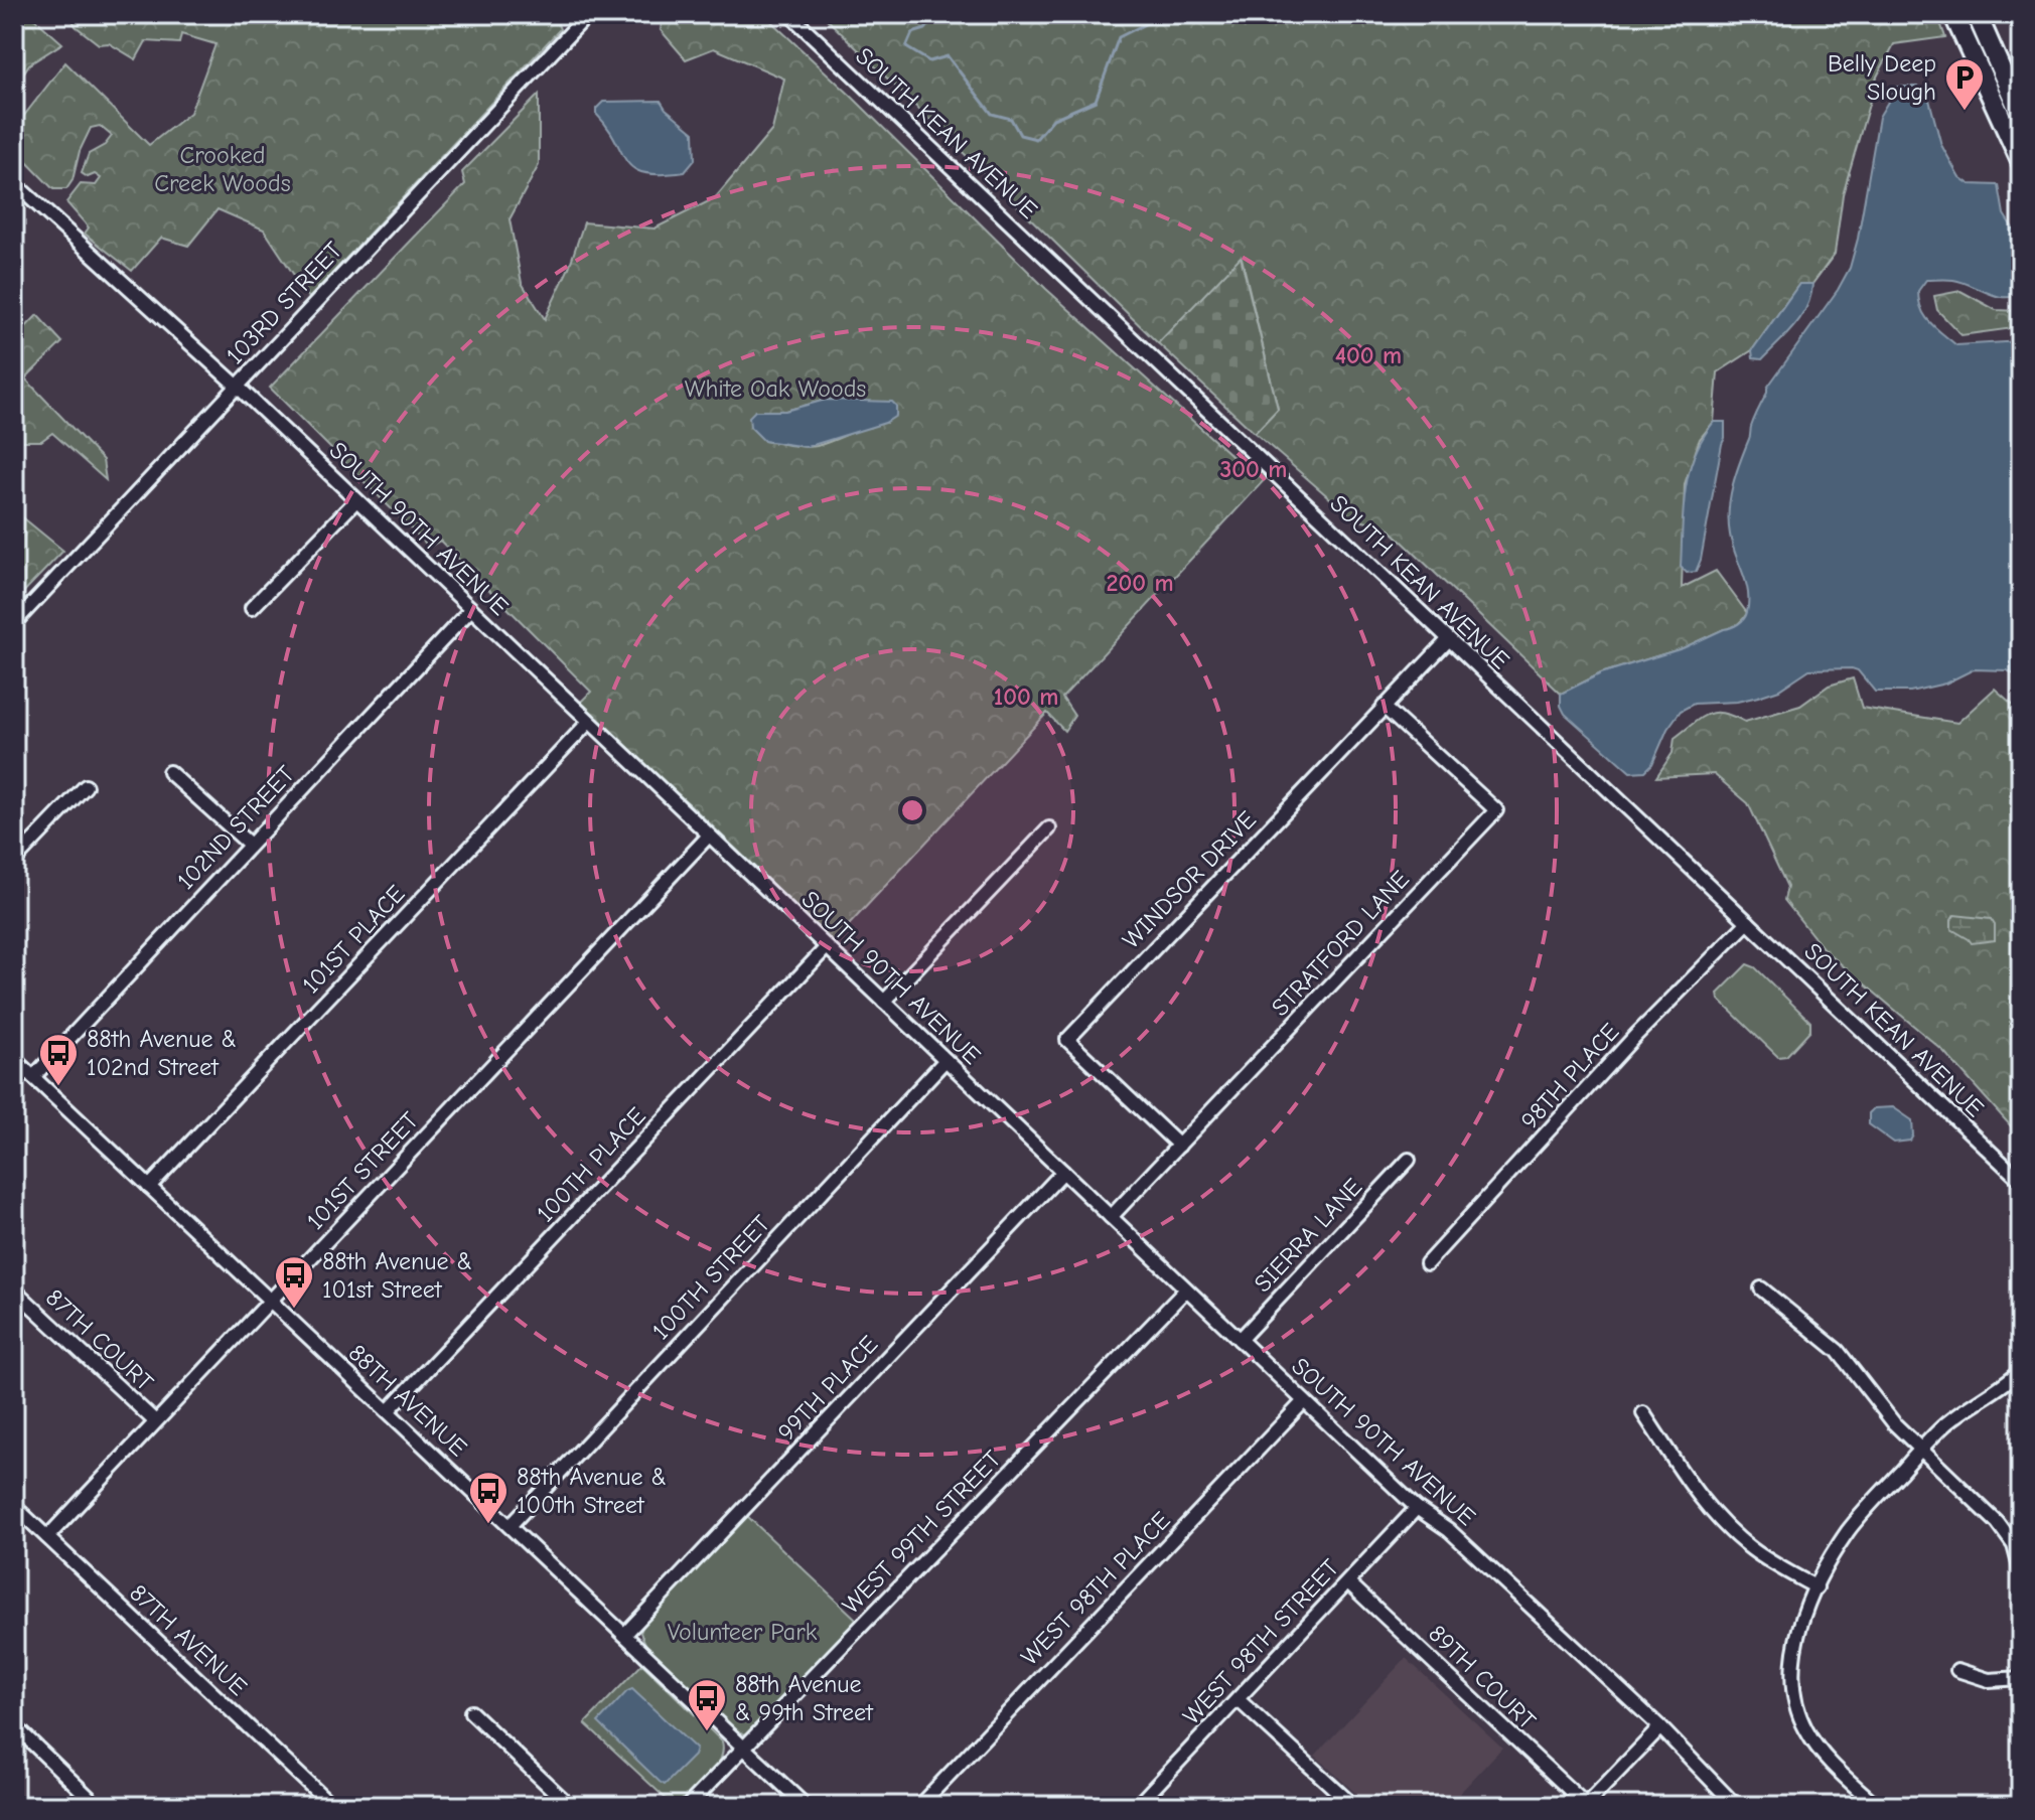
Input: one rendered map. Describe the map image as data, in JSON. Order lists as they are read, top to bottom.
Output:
{
  "streets": {
    "street": [
      "SOUTH KEAN AVENUE",
      "103RD STREET",
      "SOUTH 90TH AVENUE",
      "102ND STREET",
      "WINDSOR DRIVE",
      "101ST PLACE",
      "STRATFORD LANE",
      "98TH PLACE",
      "100TH PLACE",
      "101ST STREET",
      "SIERRA LANE",
      "100TH STREET",
      "87TH COURT",
      "99TH PLACE",
      "88TH AVENUE",
      "WEST 99TH STREET",
      "WEST 98TH PLACE",
      "87TH AVENUE",
      "WEST 98TH STREET",
      "89TH COURT"
    ]
  },
  "crossings": [
    ["SOUTH KEAN AVENUE", "WINDSOR DRIVE"],
    ["SOUTH KEAN AVENUE", "98TH PLACE"],
    ["103RD STREET", "SOUTH 90TH AVENUE"],
    ["SOUTH 90TH AVENUE", "102ND STREET"],
    ["SOUTH 90TH AVENUE", "101ST PLACE"],
    ["SOUTH 90TH AVENUE", "STRATFORD LANE"],
    ["SOUTH 90TH AVENUE", "100TH PLACE"],
    ["SOUTH 90TH AVENUE", "101ST STREET"],
    ["SOUTH 90TH AVENUE", "SIERRA LANE"],
    ["SOUTH 90TH AVENUE", "100TH STREET"],
    ["SOUTH 90TH AVENUE", "99TH PLACE"],
    ["SOUTH 90TH AVENUE", "WEST 99TH STREET"],
    ["SOUTH 90TH AVENUE", "WEST 98TH PLACE"],
    ["SOUTH 90TH AVENUE", "WEST 98TH STREET"],
    ["102ND STREET", "88TH AVENUE"],
    ["WINDSOR DRIVE", "STRATFORD LANE"],
    ["101ST PLACE", "88TH AVENUE"],
    ["100TH PLACE", "88TH AVENUE"],
    ["101ST STREET", "87TH COURT"],
    ["101ST STREET", "88TH AVENUE"],
    ["101ST STREET", "87TH AVENUE"],
    ["100TH STREET", "88TH AVENUE"],
    ["99TH PLACE", "88TH AVENUE"],
    ["88TH AVENUE", "WEST 99TH STREET"],
    ["WEST 98TH STREET", "89TH COURT"]
  ],
  "parks": ["Crooked Creek Woods", "White Oak Woods", "Volunteer Park"],
  "places": {
    "parking": ["Belly Deep Slough"],
    "bus stop": [
      "88th Avenue & 102nd Street",
      "88th Avenue & 101st Street",
      "88th Avenue & 100th Street",
      "88th Avenue & 99th Street"
    ]
  },
  "rings": [
    "400 m",
    "300 m",
    "200 m",
    "100 m"
  ]
}
